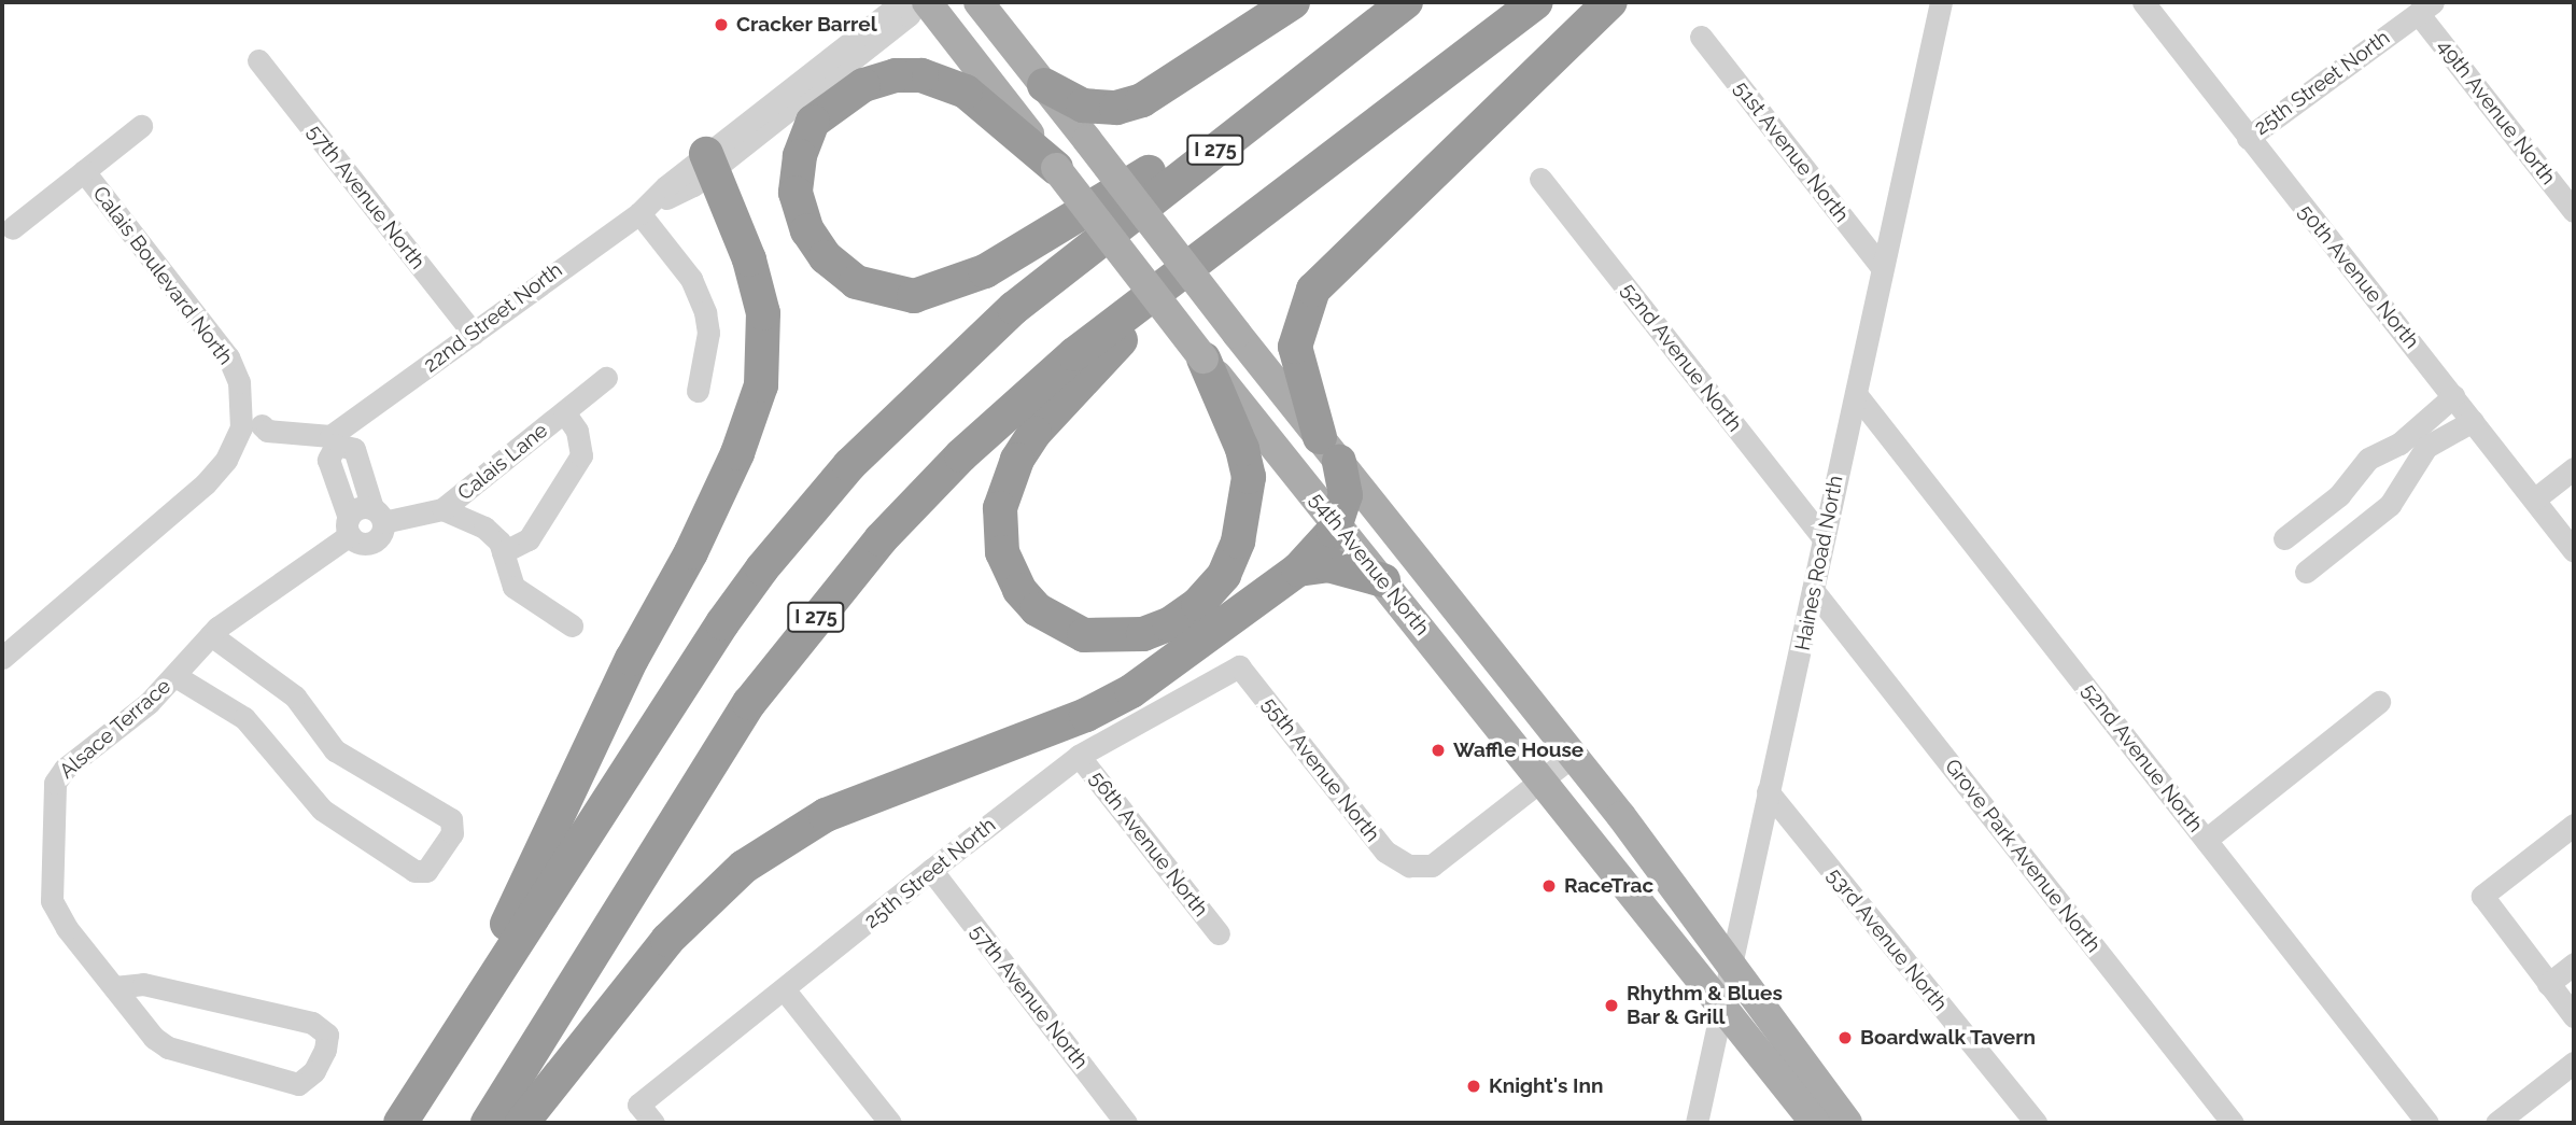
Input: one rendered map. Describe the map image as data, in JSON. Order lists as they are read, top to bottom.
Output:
{
  "streets": {
    "highway": ["I 275"],
    "main road": ["54th Avenue North"],
    "street": [
      "25th Street North",
      "49th Avenue North",
      "51st Avenue North",
      "57th Avenue North",
      "Calais Boulevard North",
      "50th Avenue North",
      "22nd Street North",
      "52nd Avenue North",
      "Calais Lane",
      "Haines Road North",
      "Alsace Terrace",
      "55th Avenue North",
      "56th Avenue North",
      "Grove Park Avenue North",
      "53rd Avenue North"
    ]
  },
  "crossings": [
    ["25th Street North", "49th Avenue North"],
    ["25th Street North", "57th Avenue North"],
    ["25th Street North", "50th Avenue North"],
    ["25th Street North", "55th Avenue North"],
    ["25th Street North", "56th Avenue North"],
    ["51st Avenue North", "Haines Road North"],
    ["57th Avenue North", "22nd Street North"],
    ["52nd Avenue North", "Haines Road North"],
    ["Calais Lane", "Alsace Terrace"],
    ["Haines Road North", "54th Avenue North"],
    ["Haines Road North", "Grove Park Avenue North"],
    ["Haines Road North", "53rd Avenue North"],
    ["54th Avenue North", "55th Avenue North"]
  ],
  "places": [
    "Cracker Barrel",
    "Waffle House",
    "RaceTrac",
    "Rhythm & Blues Bar & Grill",
    "Boardwalk Tavern",
    "Knight's Inn"
  ]
}
